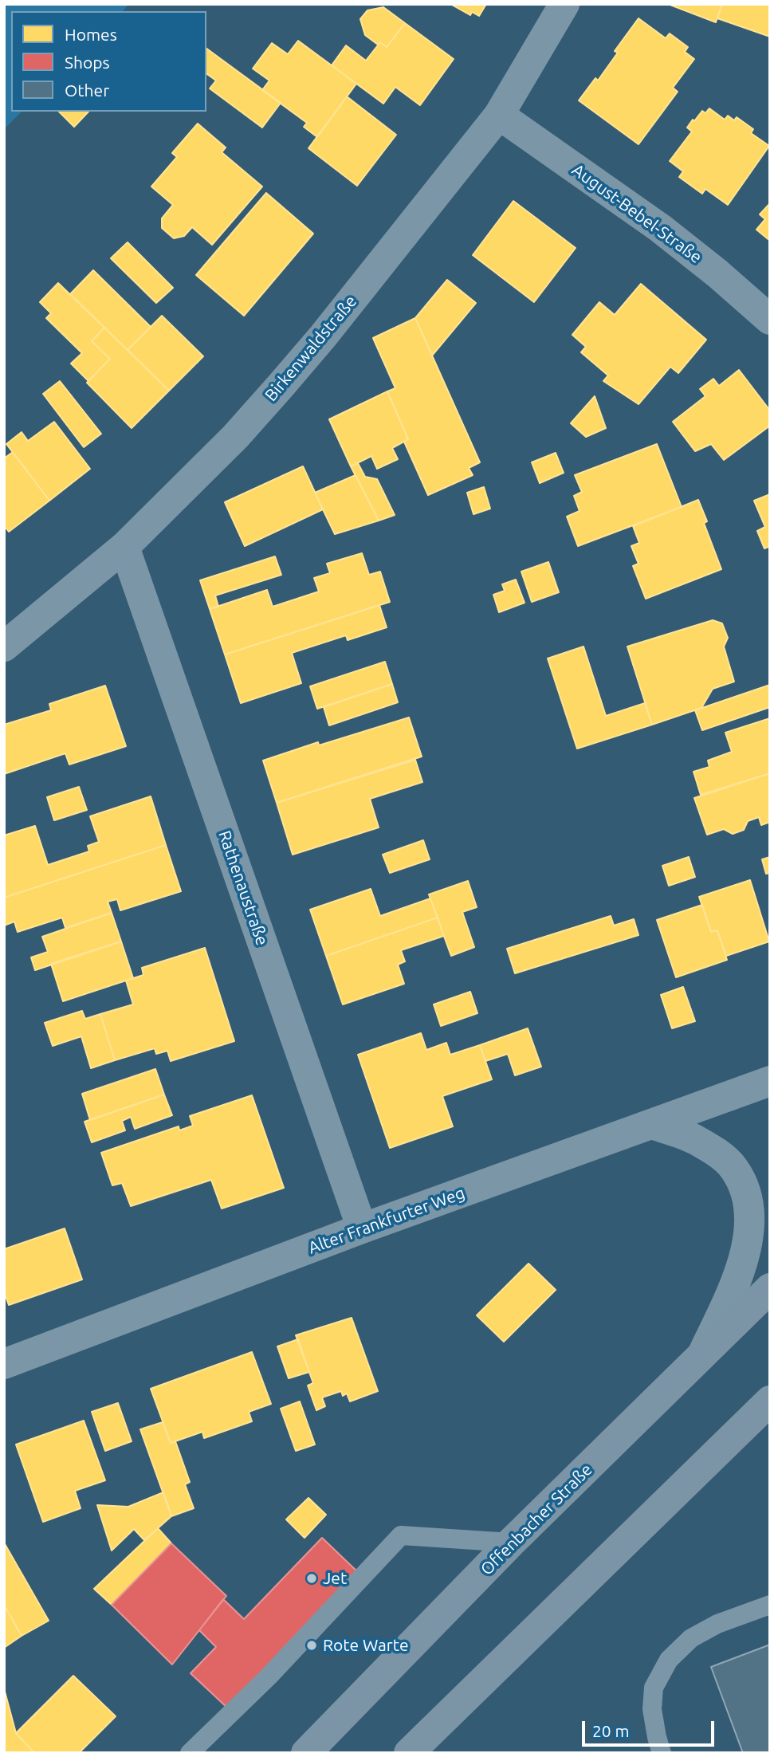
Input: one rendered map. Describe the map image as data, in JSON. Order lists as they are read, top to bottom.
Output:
{
  "streets": {
    "main road": ["Offenbacher Straße"],
    "street": [
      "August-Bebel-Straße",
      "Birkenwaldstraße",
      "Rathenaustraße",
      "Alter Frankfurter Weg"
    ]
  },
  "crossings": [
    ["August-Bebel-Straße", "Birkenwaldstraße"],
    ["Birkenwaldstraße", "Rathenaustraße"],
    ["Rathenaustraße", "Alter Frankfurter Weg"]
  ],
  "places": ["Jet", "Rote Warte"],
  "legend": ["Homes", "Shops", "Other"],
  "scale_bar": "20 m"
}
